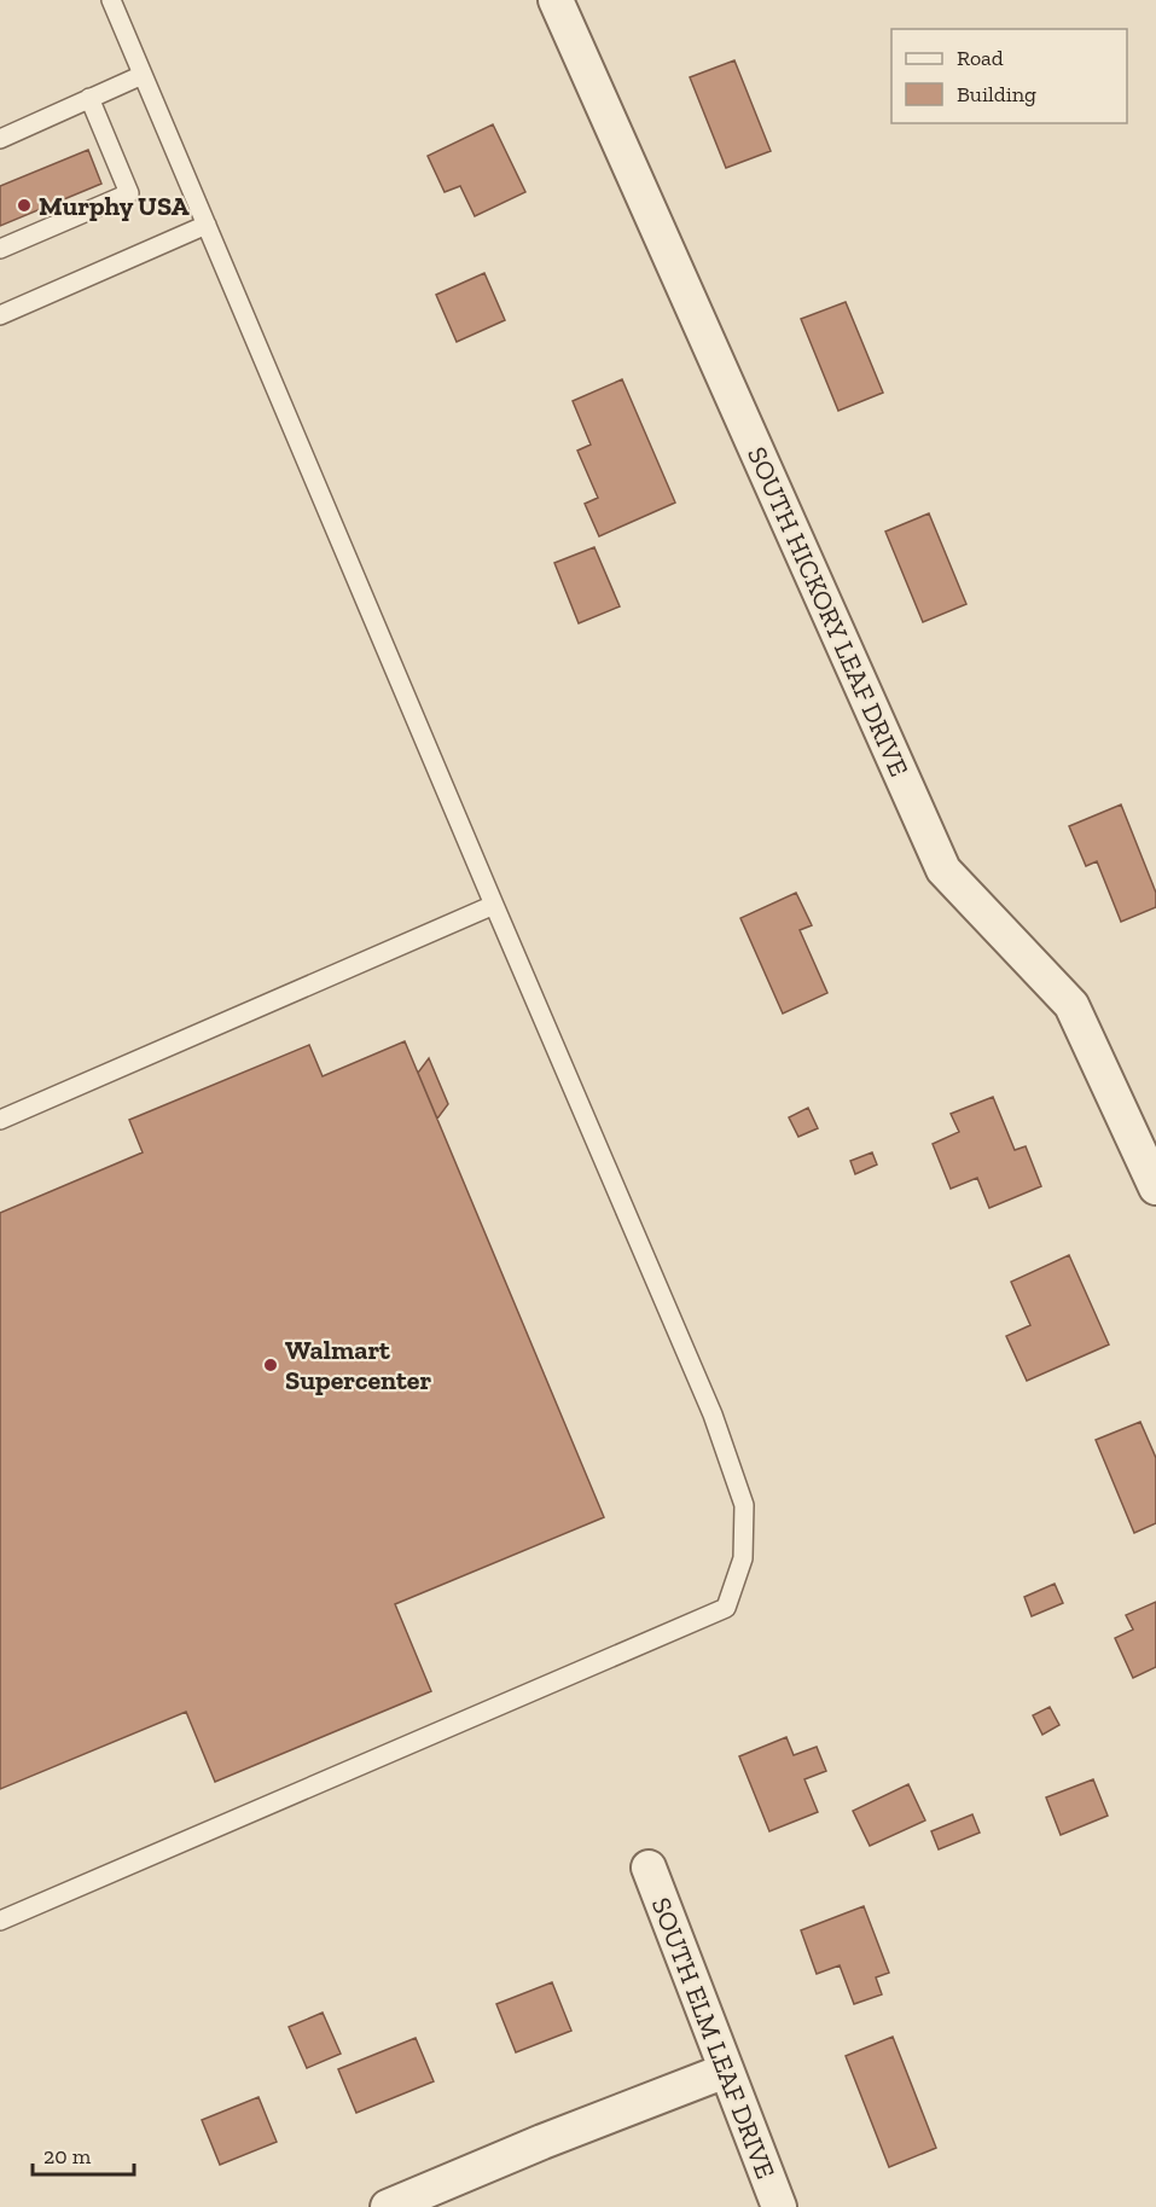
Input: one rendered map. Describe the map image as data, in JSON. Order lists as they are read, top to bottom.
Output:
{
  "streets": {
    "street": ["SOUTH HICKORY LEAF DRIVE", "SOUTH ELM LEAF DRIVE"]
  },
  "places": ["Murphy USA", "Walmart Supercenter"],
  "legend": ["Road", "Building"],
  "scale_bar": "20 m"
}
